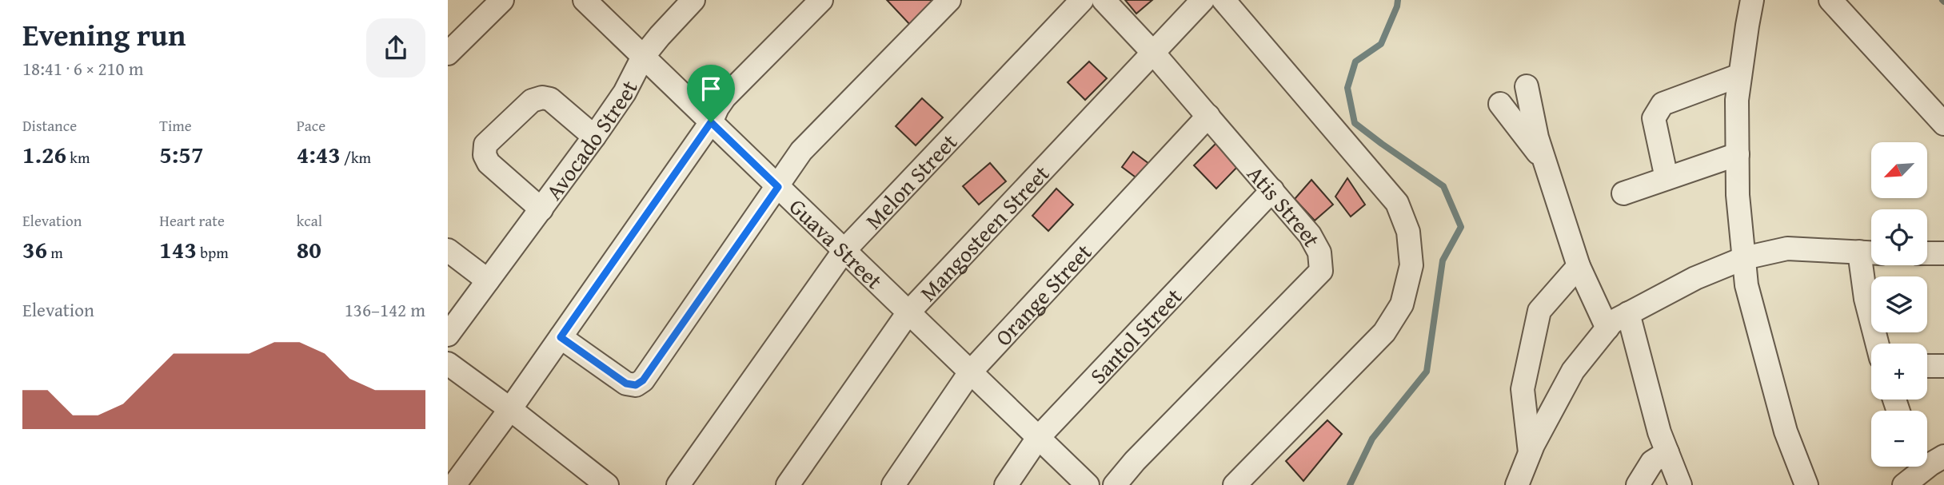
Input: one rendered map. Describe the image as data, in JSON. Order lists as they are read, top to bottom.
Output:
{
  "streets": {
    "street": [
      "Avocado Street",
      "Melon Street",
      "Atis Street",
      "Mangosteen Street",
      "Guava Street",
      "Orange Street",
      "Santol Street"
    ]
  },
  "crossings": [
    ["Avocado Street", "Guava Street"],
    ["Melon Street", "Guava Street"],
    ["Atis Street", "Mangosteen Street"],
    ["Atis Street", "Orange Street"],
    ["Atis Street", "Santol Street"],
    ["Mangosteen Street", "Guava Street"],
    ["Guava Street", "Orange Street"],
    ["Guava Street", "Santol Street"]
  ],
  "north": "bottom left",
  "page": {
    "heading": ["Evening run", "18:41 · 6 × 210 m"],
    "stats": [
      ["Distance", "1.26 km"],
      ["Time", "5:57"],
      ["Pace", "4:43 /km"],
      ["Elevation", "36 m"],
      ["Heart rate", "143 bpm"],
      ["kcal", "80"]
    ],
    "map_buttons": ["+", "−"],
    "chart": ["Elevation", "136–142 m"]
  }
}
